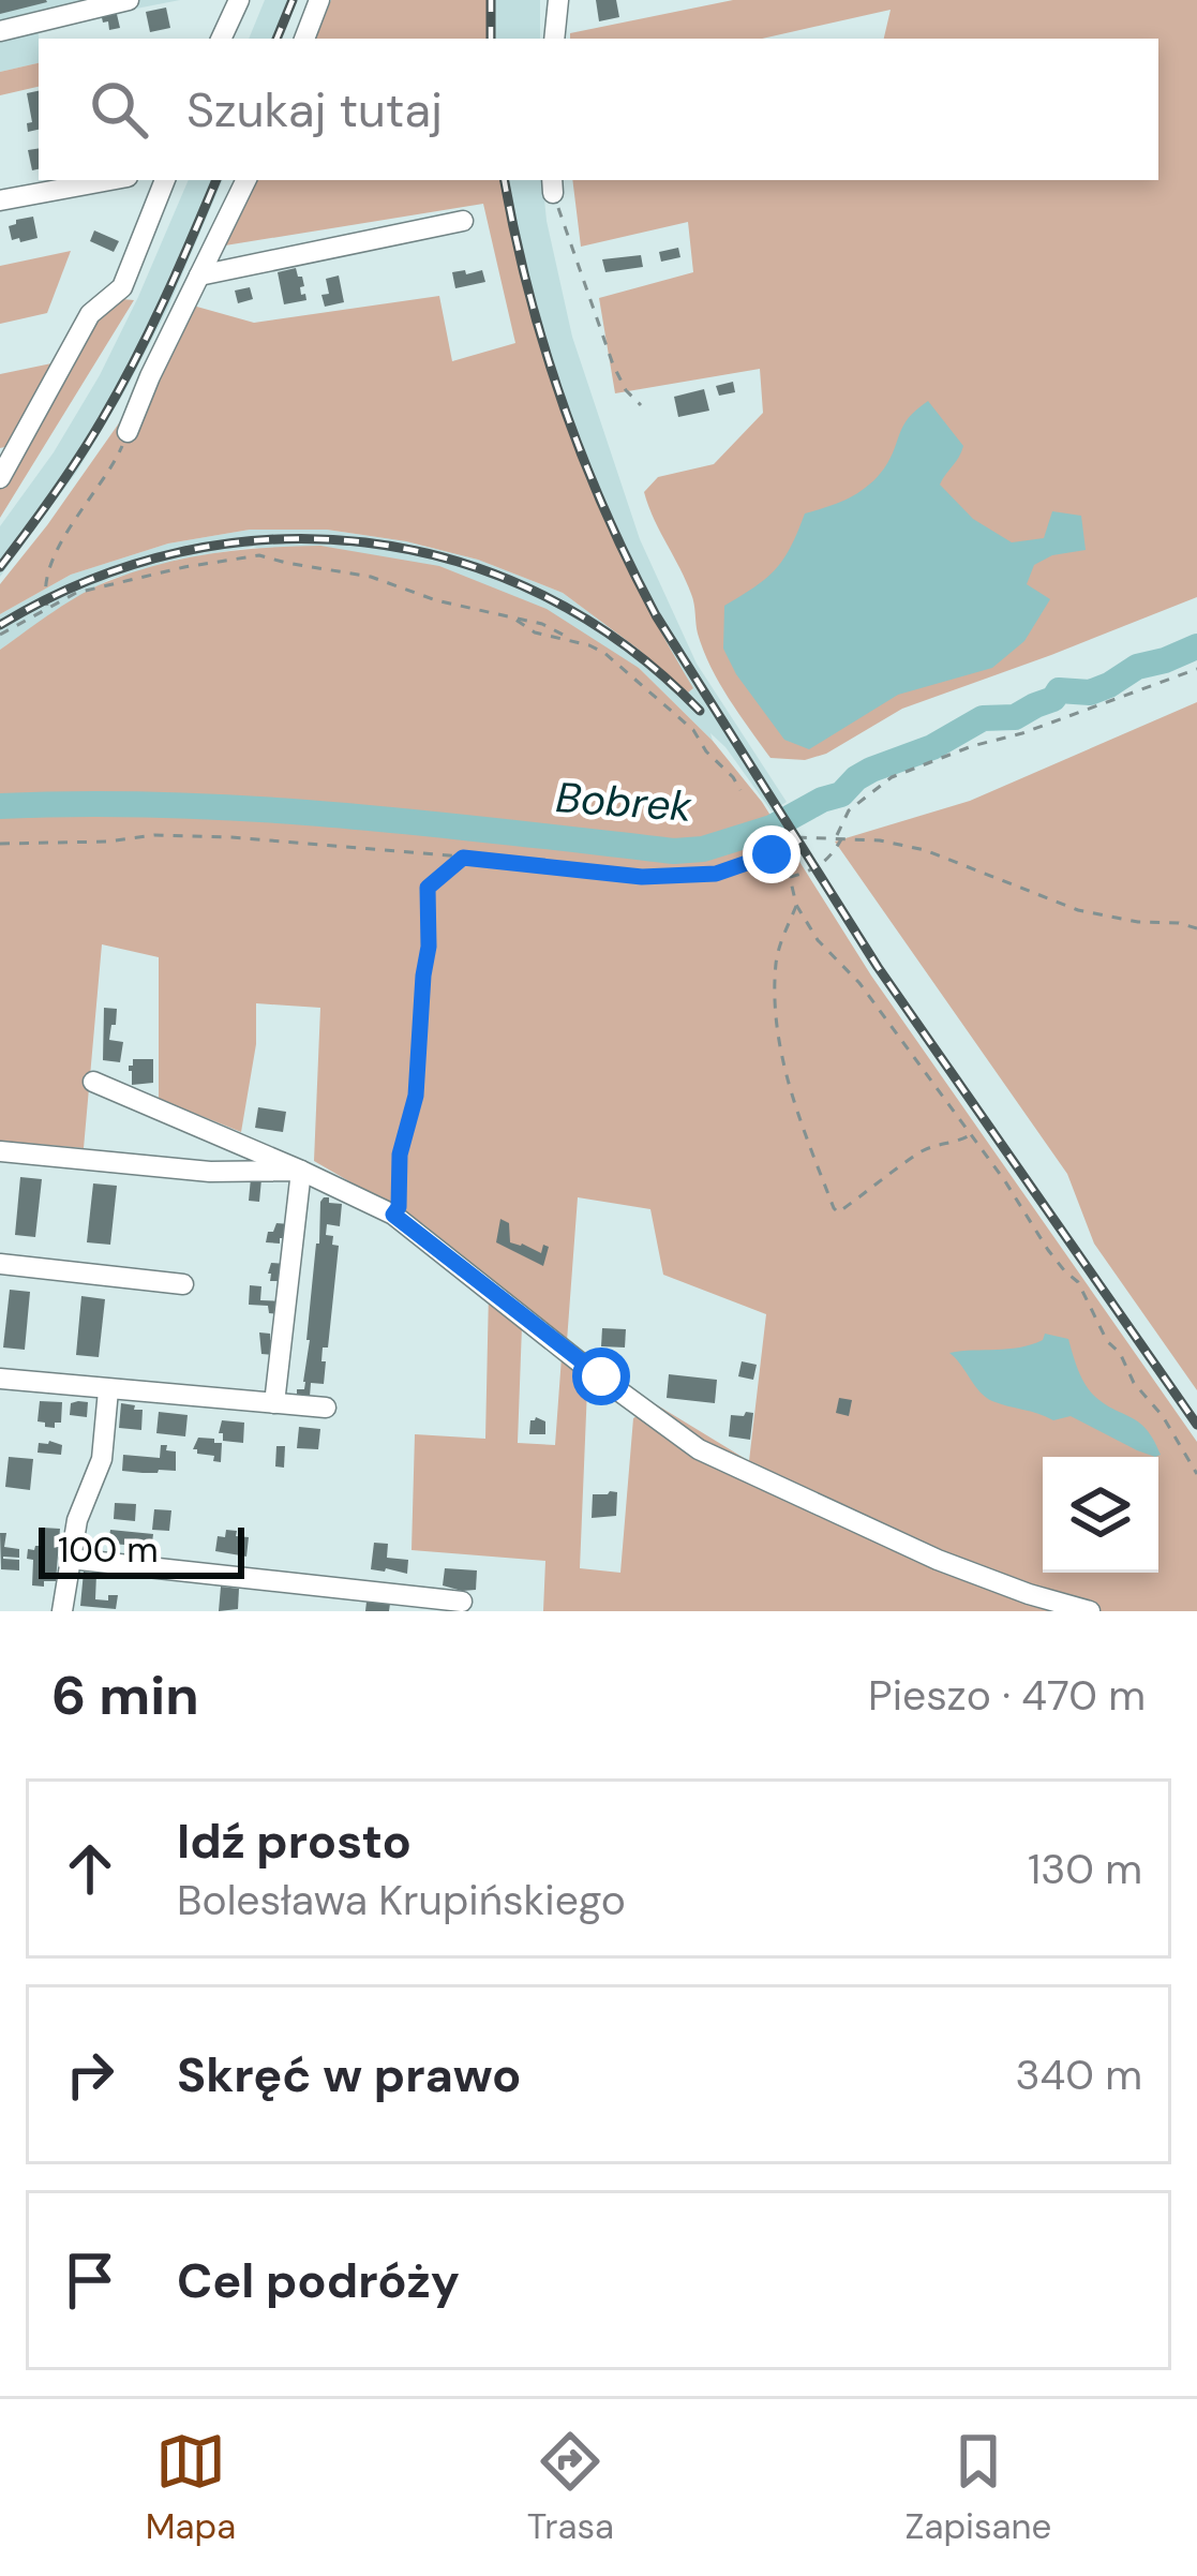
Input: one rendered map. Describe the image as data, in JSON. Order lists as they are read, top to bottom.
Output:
{
  "water": ["Bobrek"],
  "scale_bar": "100 m",
  "page": {
    "search": "Szukaj tutaj",
    "scale": "100 m",
    "heading": ["6 min", "Pieszo · 470 m"],
    "list": [
      ["Idź prosto", "Bolesława Krupińskiego", "130 m"],
      ["Skręć w prawo", "340 m"],
      "Cel podróży"
    ],
    "nav": ["Mapa", "Trasa", "Zapisane"]
  }
}
